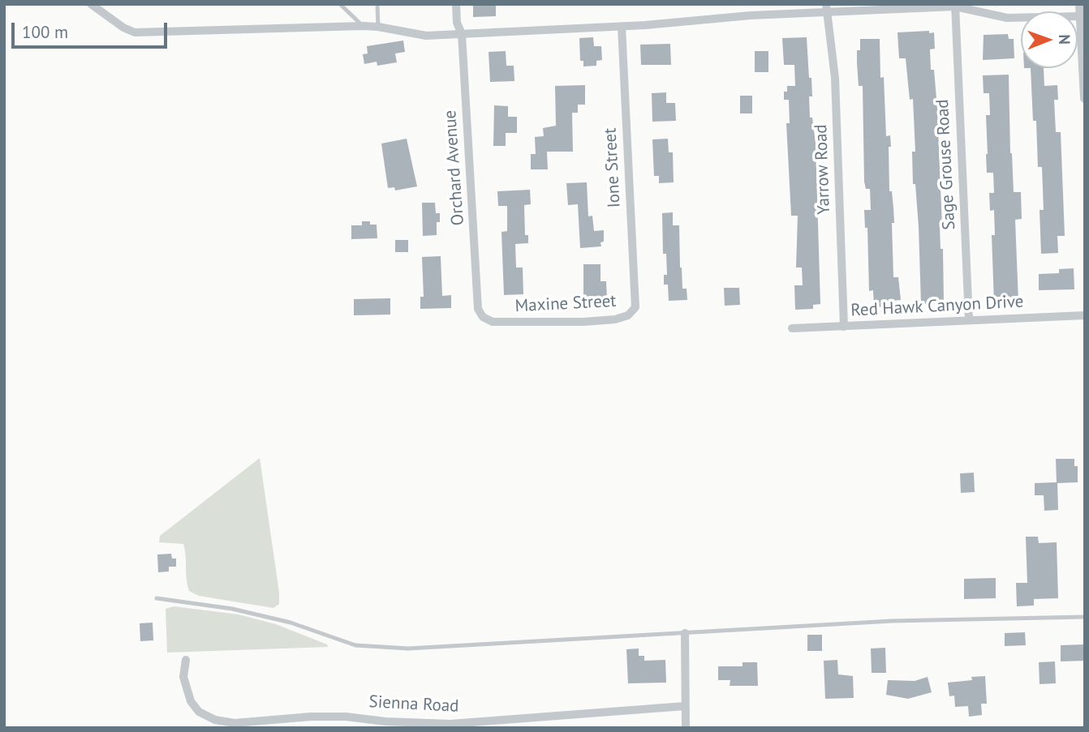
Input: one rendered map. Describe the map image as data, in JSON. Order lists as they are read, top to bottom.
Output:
{
  "streets": {
    "street": [
      "Sage Grouse Road",
      "Orchard Avenue",
      "Ione Street",
      "Yarrow Road",
      "Maxine Street",
      "Red Hawk Canyon Drive",
      "Sienna Road"
    ]
  },
  "crossings": [
    ["Sage Grouse Road", "Red Hawk Canyon Drive"],
    ["Orchard Avenue", "Maxine Street"],
    ["Ione Street", "Maxine Street"],
    ["Yarrow Road", "Red Hawk Canyon Drive"]
  ],
  "scale_bar": "100 m",
  "north": "right"
}
